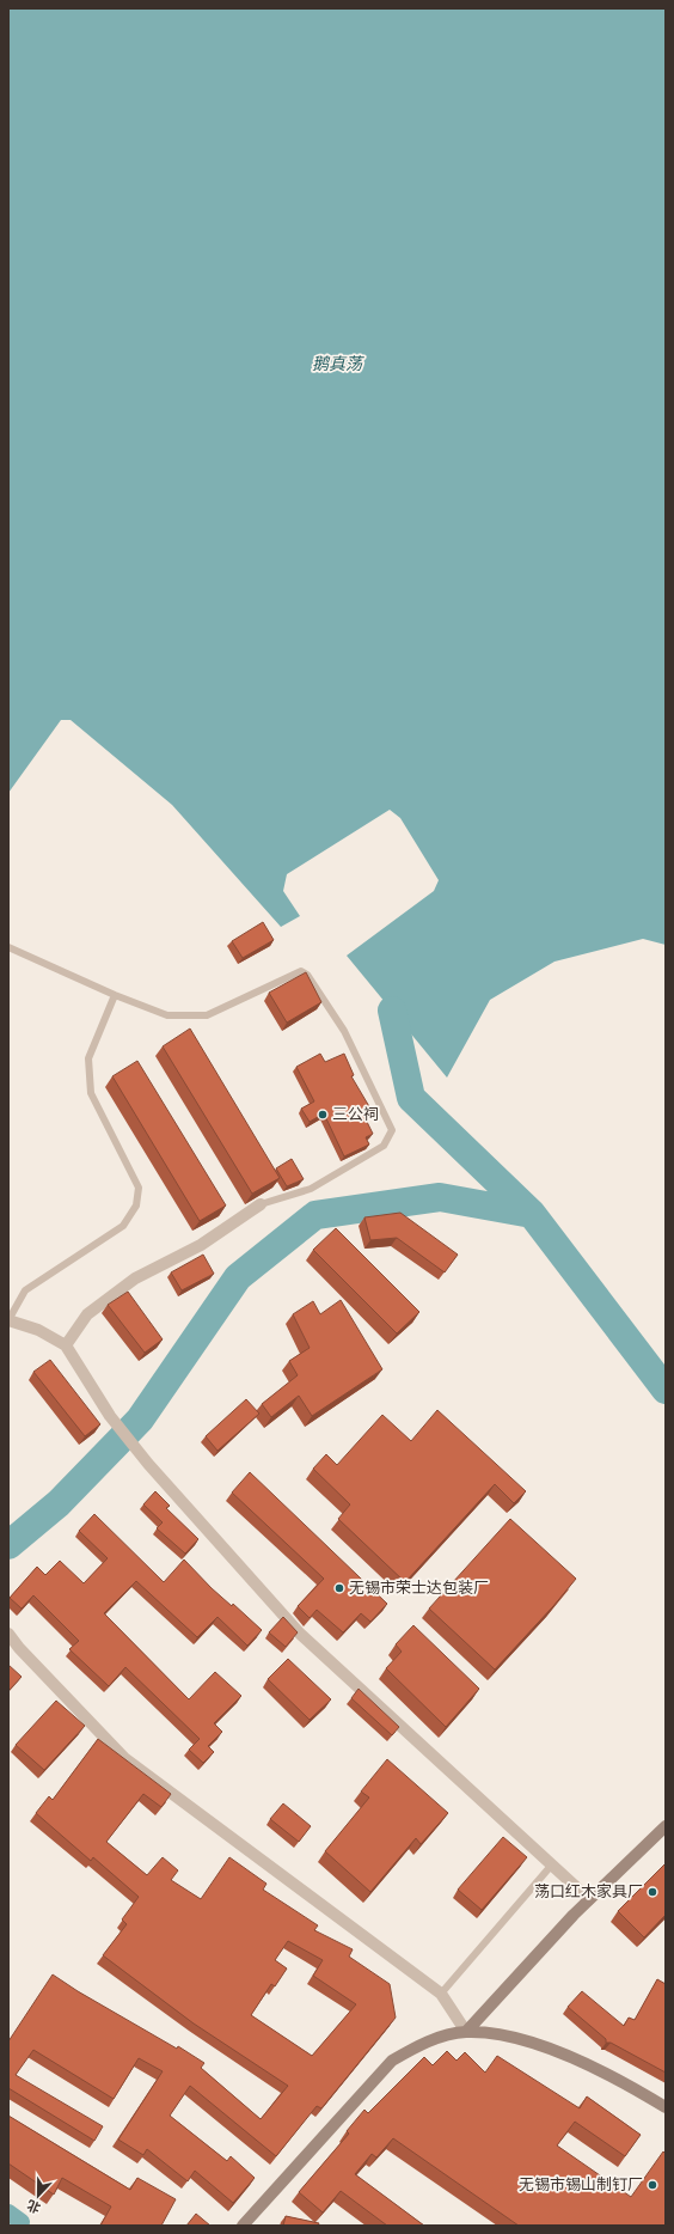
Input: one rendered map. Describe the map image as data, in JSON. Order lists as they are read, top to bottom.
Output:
{
  "water": ["鹅真荡"],
  "places": [
    "三公祠",
    "无锡市荣士达包装厂",
    "荡口红木家具厂",
    "无锡市锡山制钉厂"
  ],
  "north": "bottom"
}
